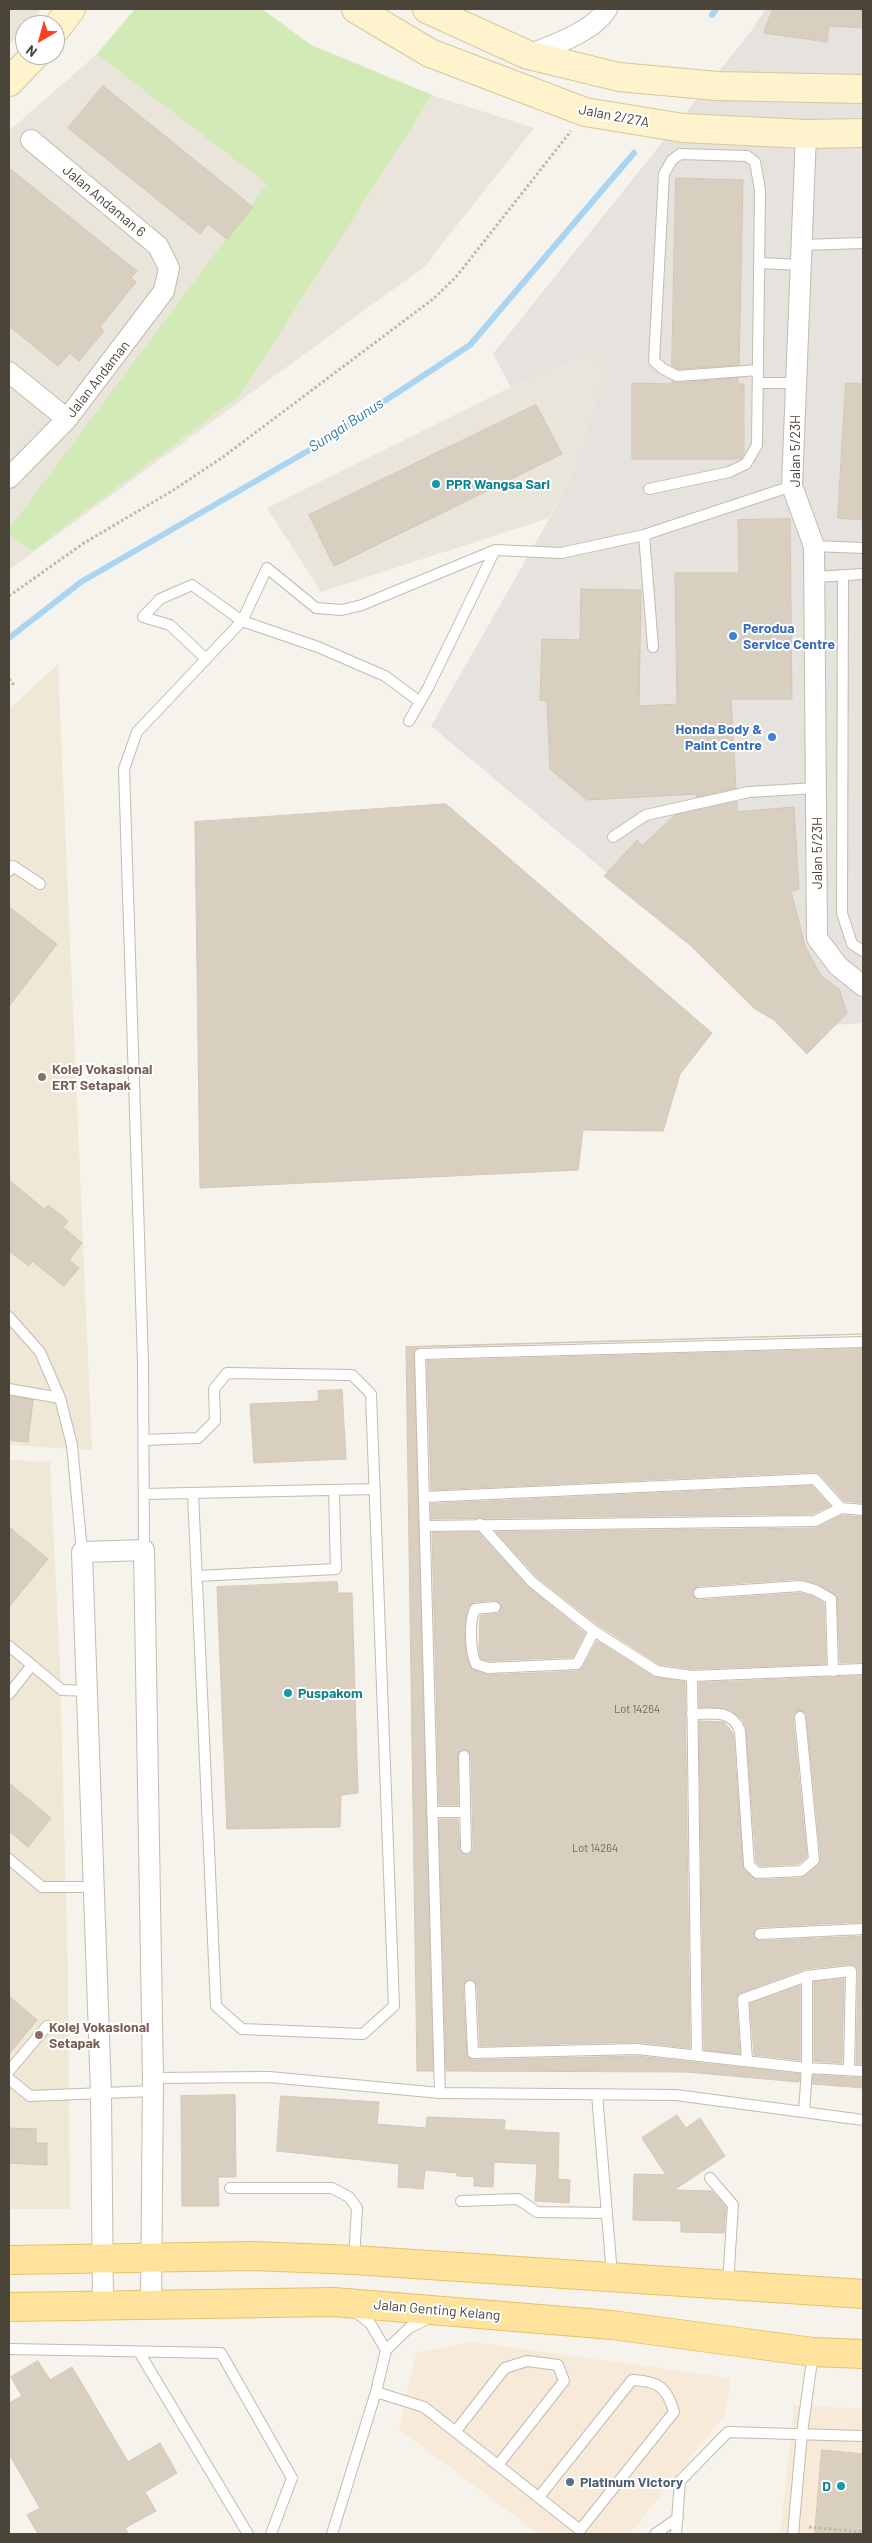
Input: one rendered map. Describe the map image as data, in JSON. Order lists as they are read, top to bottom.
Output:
{
  "streets": {
    "main road": ["Jalan 2/27A", "Jalan Genting Kelang"],
    "street": ["Jalan Andaman 6", "Jalan Andaman", "Jalan 5/23H"]
  },
  "crossings": [
    ["Jalan 2/27A", "Jalan 5/23H"],
    ["Jalan Andaman 6", "Jalan Andaman"]
  ],
  "water": ["Sungai Bunus"],
  "places": [
    "PPR Wangsa Sari",
    "Perodua Service Centre",
    "Honda Body & Paint Centre",
    "Kolej Vokasional ERT Setapak",
    "Puspakom",
    "Kolej Vokasional Setapak",
    "Platinum Victory",
    "D"
  ],
  "house_numbers": ["Lot 14264", "Lot 14264"],
  "north": "bottom left"
}
